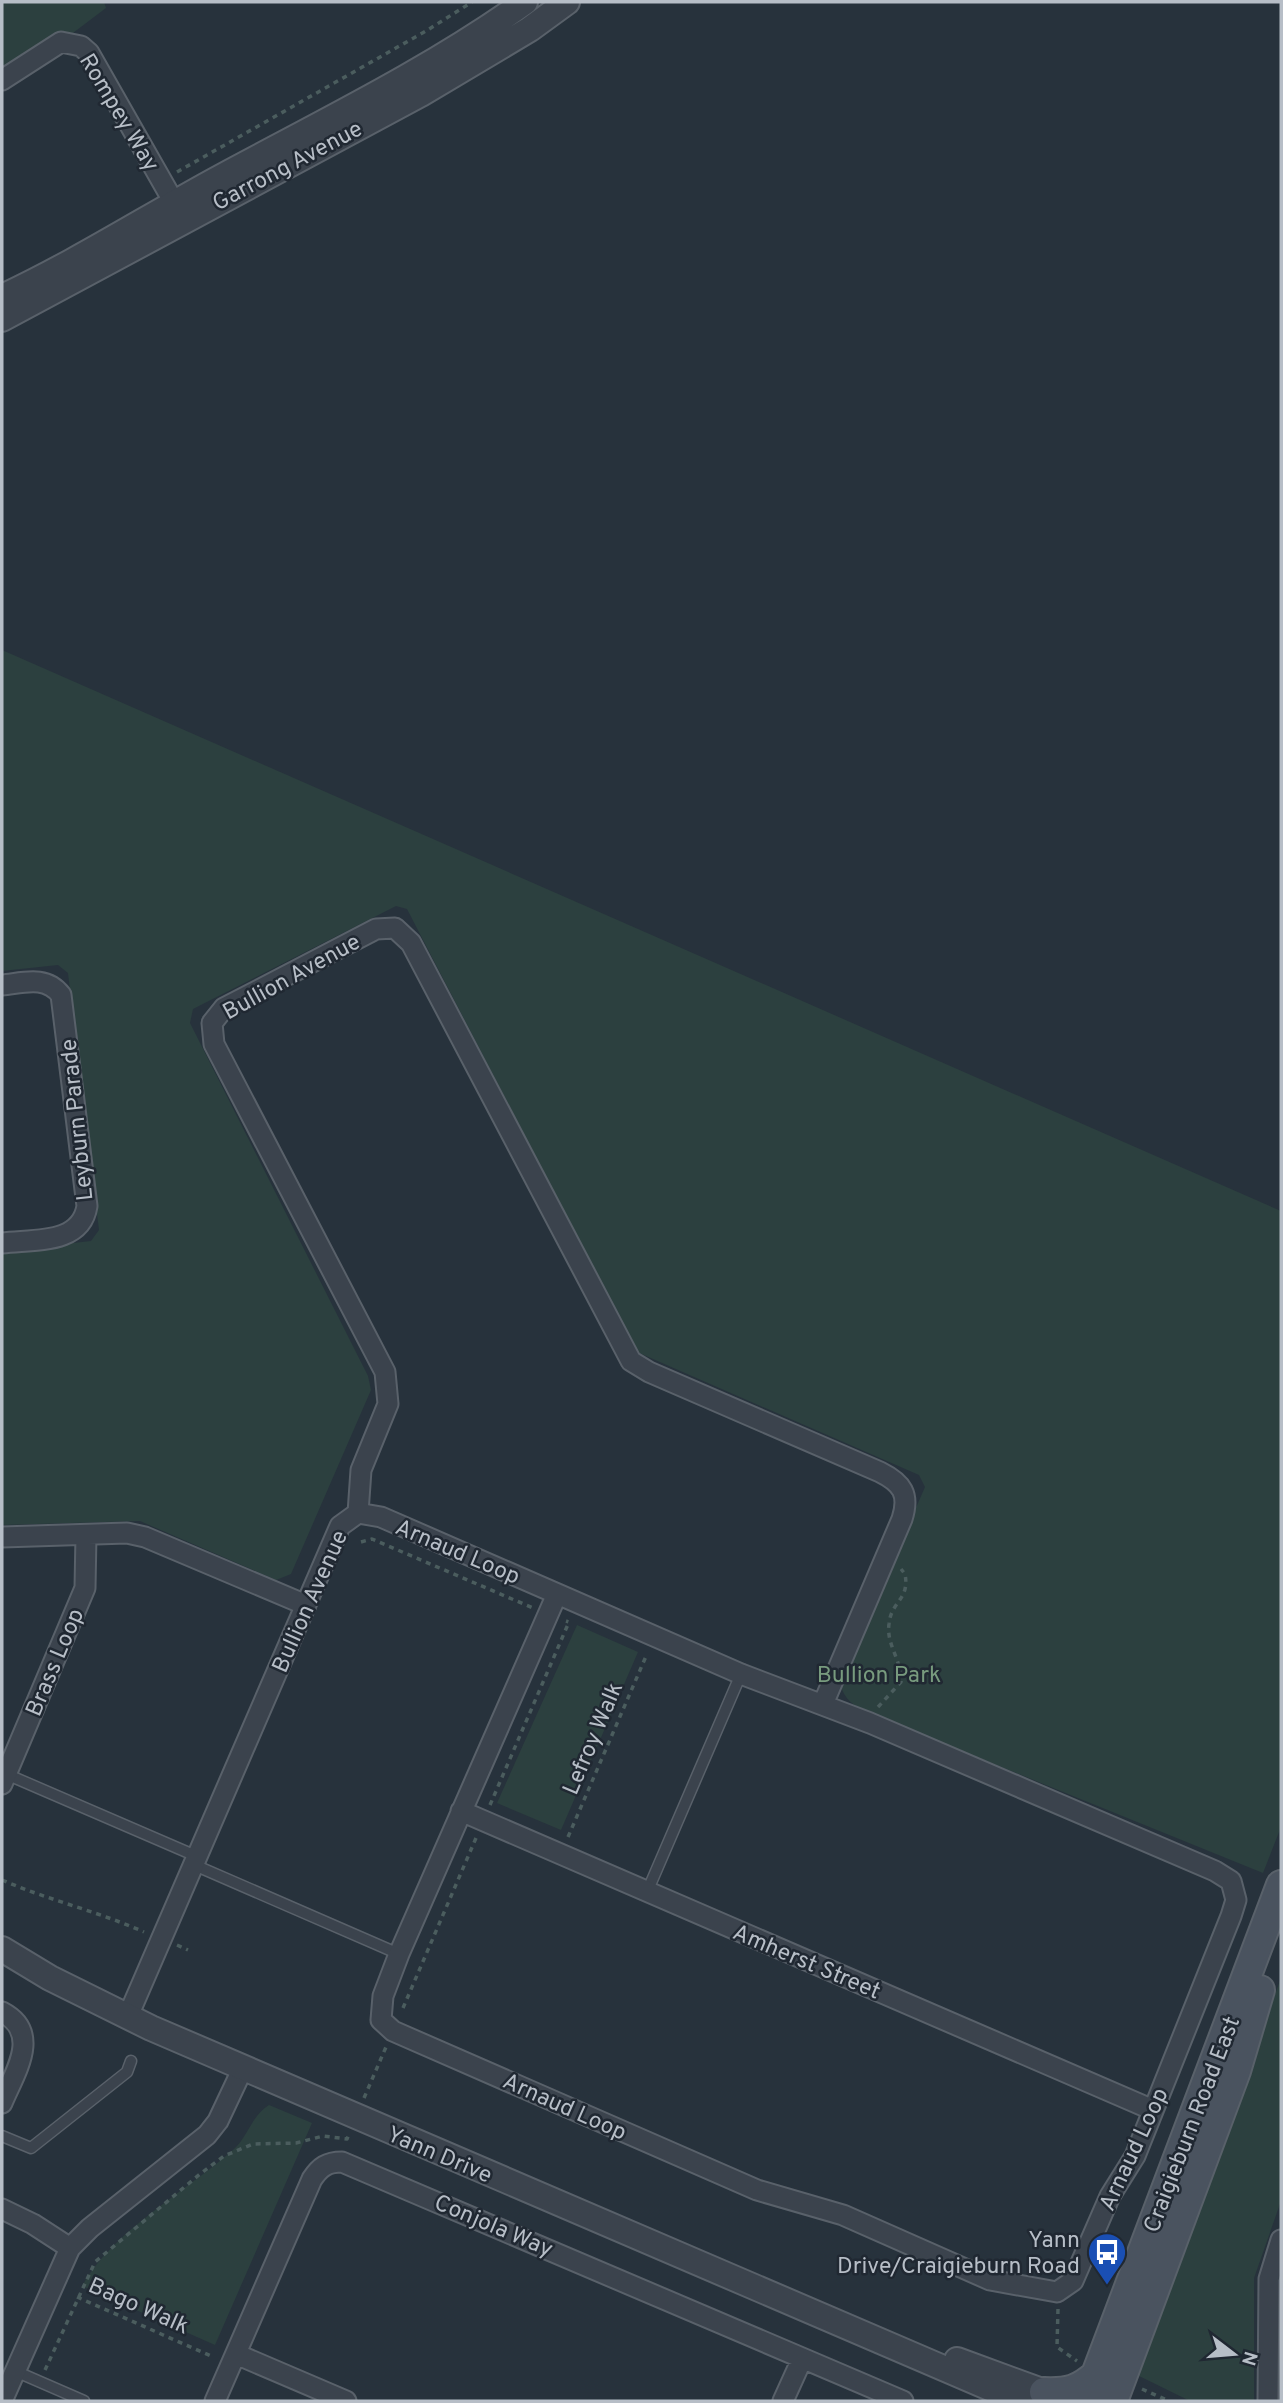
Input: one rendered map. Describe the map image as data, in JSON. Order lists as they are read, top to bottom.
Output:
{
  "streets": {
    "main road": ["Craigieburn Road East"],
    "street": [
      "Rompey Way",
      "Garrong Avenue",
      "Bullion Avenue",
      "Leyburn Parade",
      "Arnaud Loop",
      "Brass Loop",
      "Amherst Street",
      "Yann Drive",
      "Conjola Way"
    ],
    "path": ["Lefroy Walk", "Bago Walk"]
  },
  "crossings": [
    ["Rompey Way", "Garrong Avenue"],
    ["Bullion Avenue", "Arnaud Loop"],
    ["Bullion Avenue", "Yann Drive"],
    ["Arnaud Loop", "Lefroy Walk"],
    ["Arnaud Loop", "Amherst Street"],
    ["Lefroy Walk", "Amherst Street"]
  ],
  "parks": ["Bullion Park"],
  "places": {
    "bus stop": ["Yann Drive/Craigieburn Road"]
  },
  "north": "right"
}
